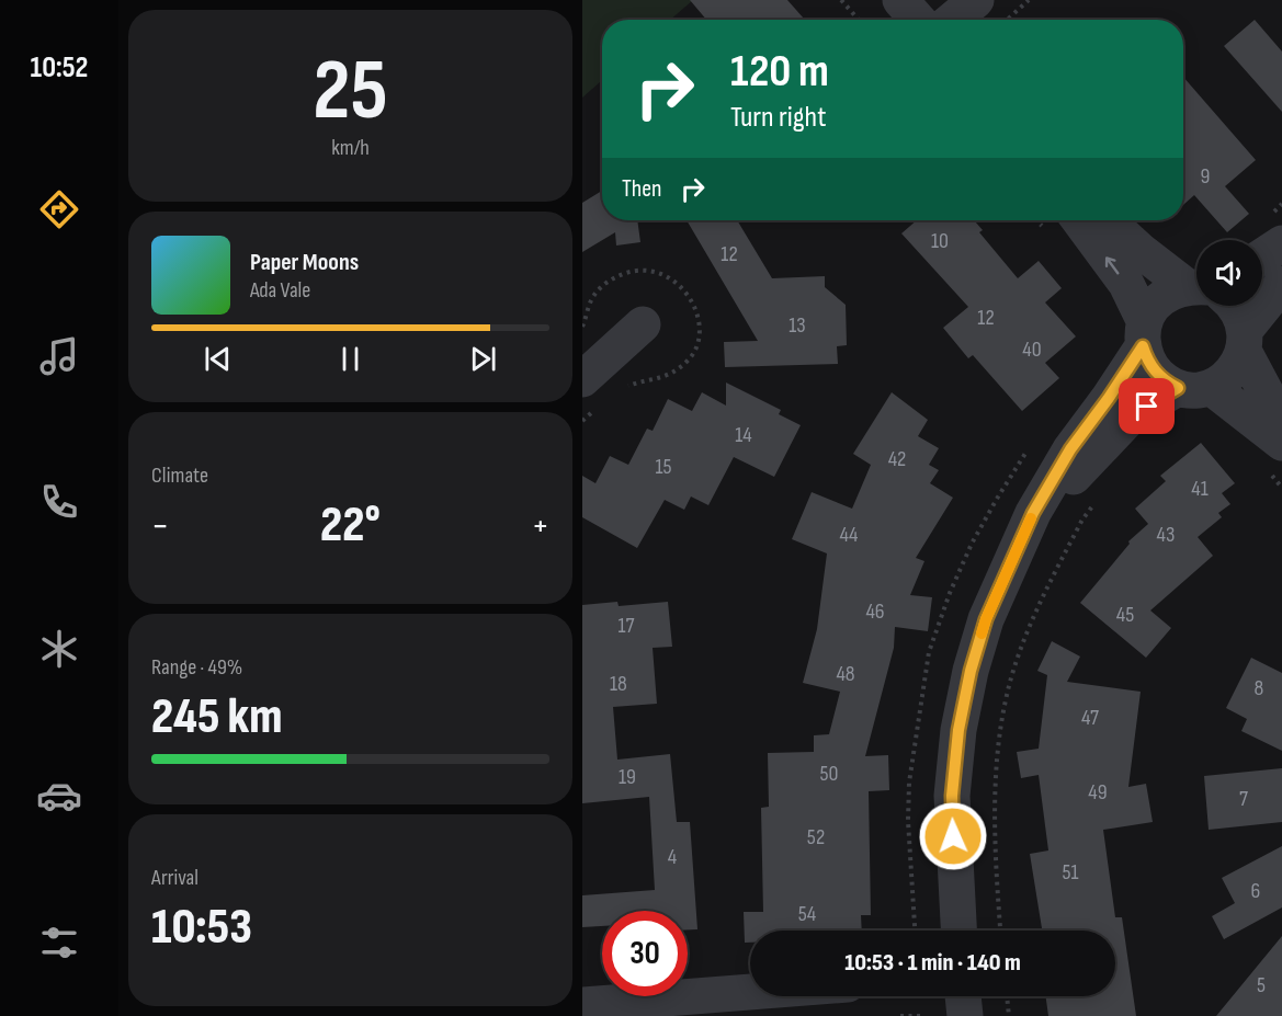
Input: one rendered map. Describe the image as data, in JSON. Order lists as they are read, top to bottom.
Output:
{
  "house_numbers": [
    "9",
    "10",
    "12",
    "12",
    "13",
    "40",
    "14",
    "42",
    "15",
    "41",
    "44",
    "43",
    "46",
    "45",
    "17",
    "48",
    "18",
    "8",
    "47",
    "50",
    "19",
    "49",
    "7",
    "52",
    "4",
    "51",
    "6",
    "54",
    "5"
  ],
  "page": {
    "tabs": "10:52",
    "tile": [
      ["25", "km/h"],
      "Climate",
      ["Range · 49%", "245 km"],
      ["Arrival", "10:53"]
    ],
    "turn": ["120 m", "Turn right"],
    "then": "Then",
    "song": ["Paper Moons", "Ada Vale"],
    "heat": ["−", "22°", "+"],
    "limit": "30",
    "trip": "10:53 · 1 min · 140 m"
  }
}
